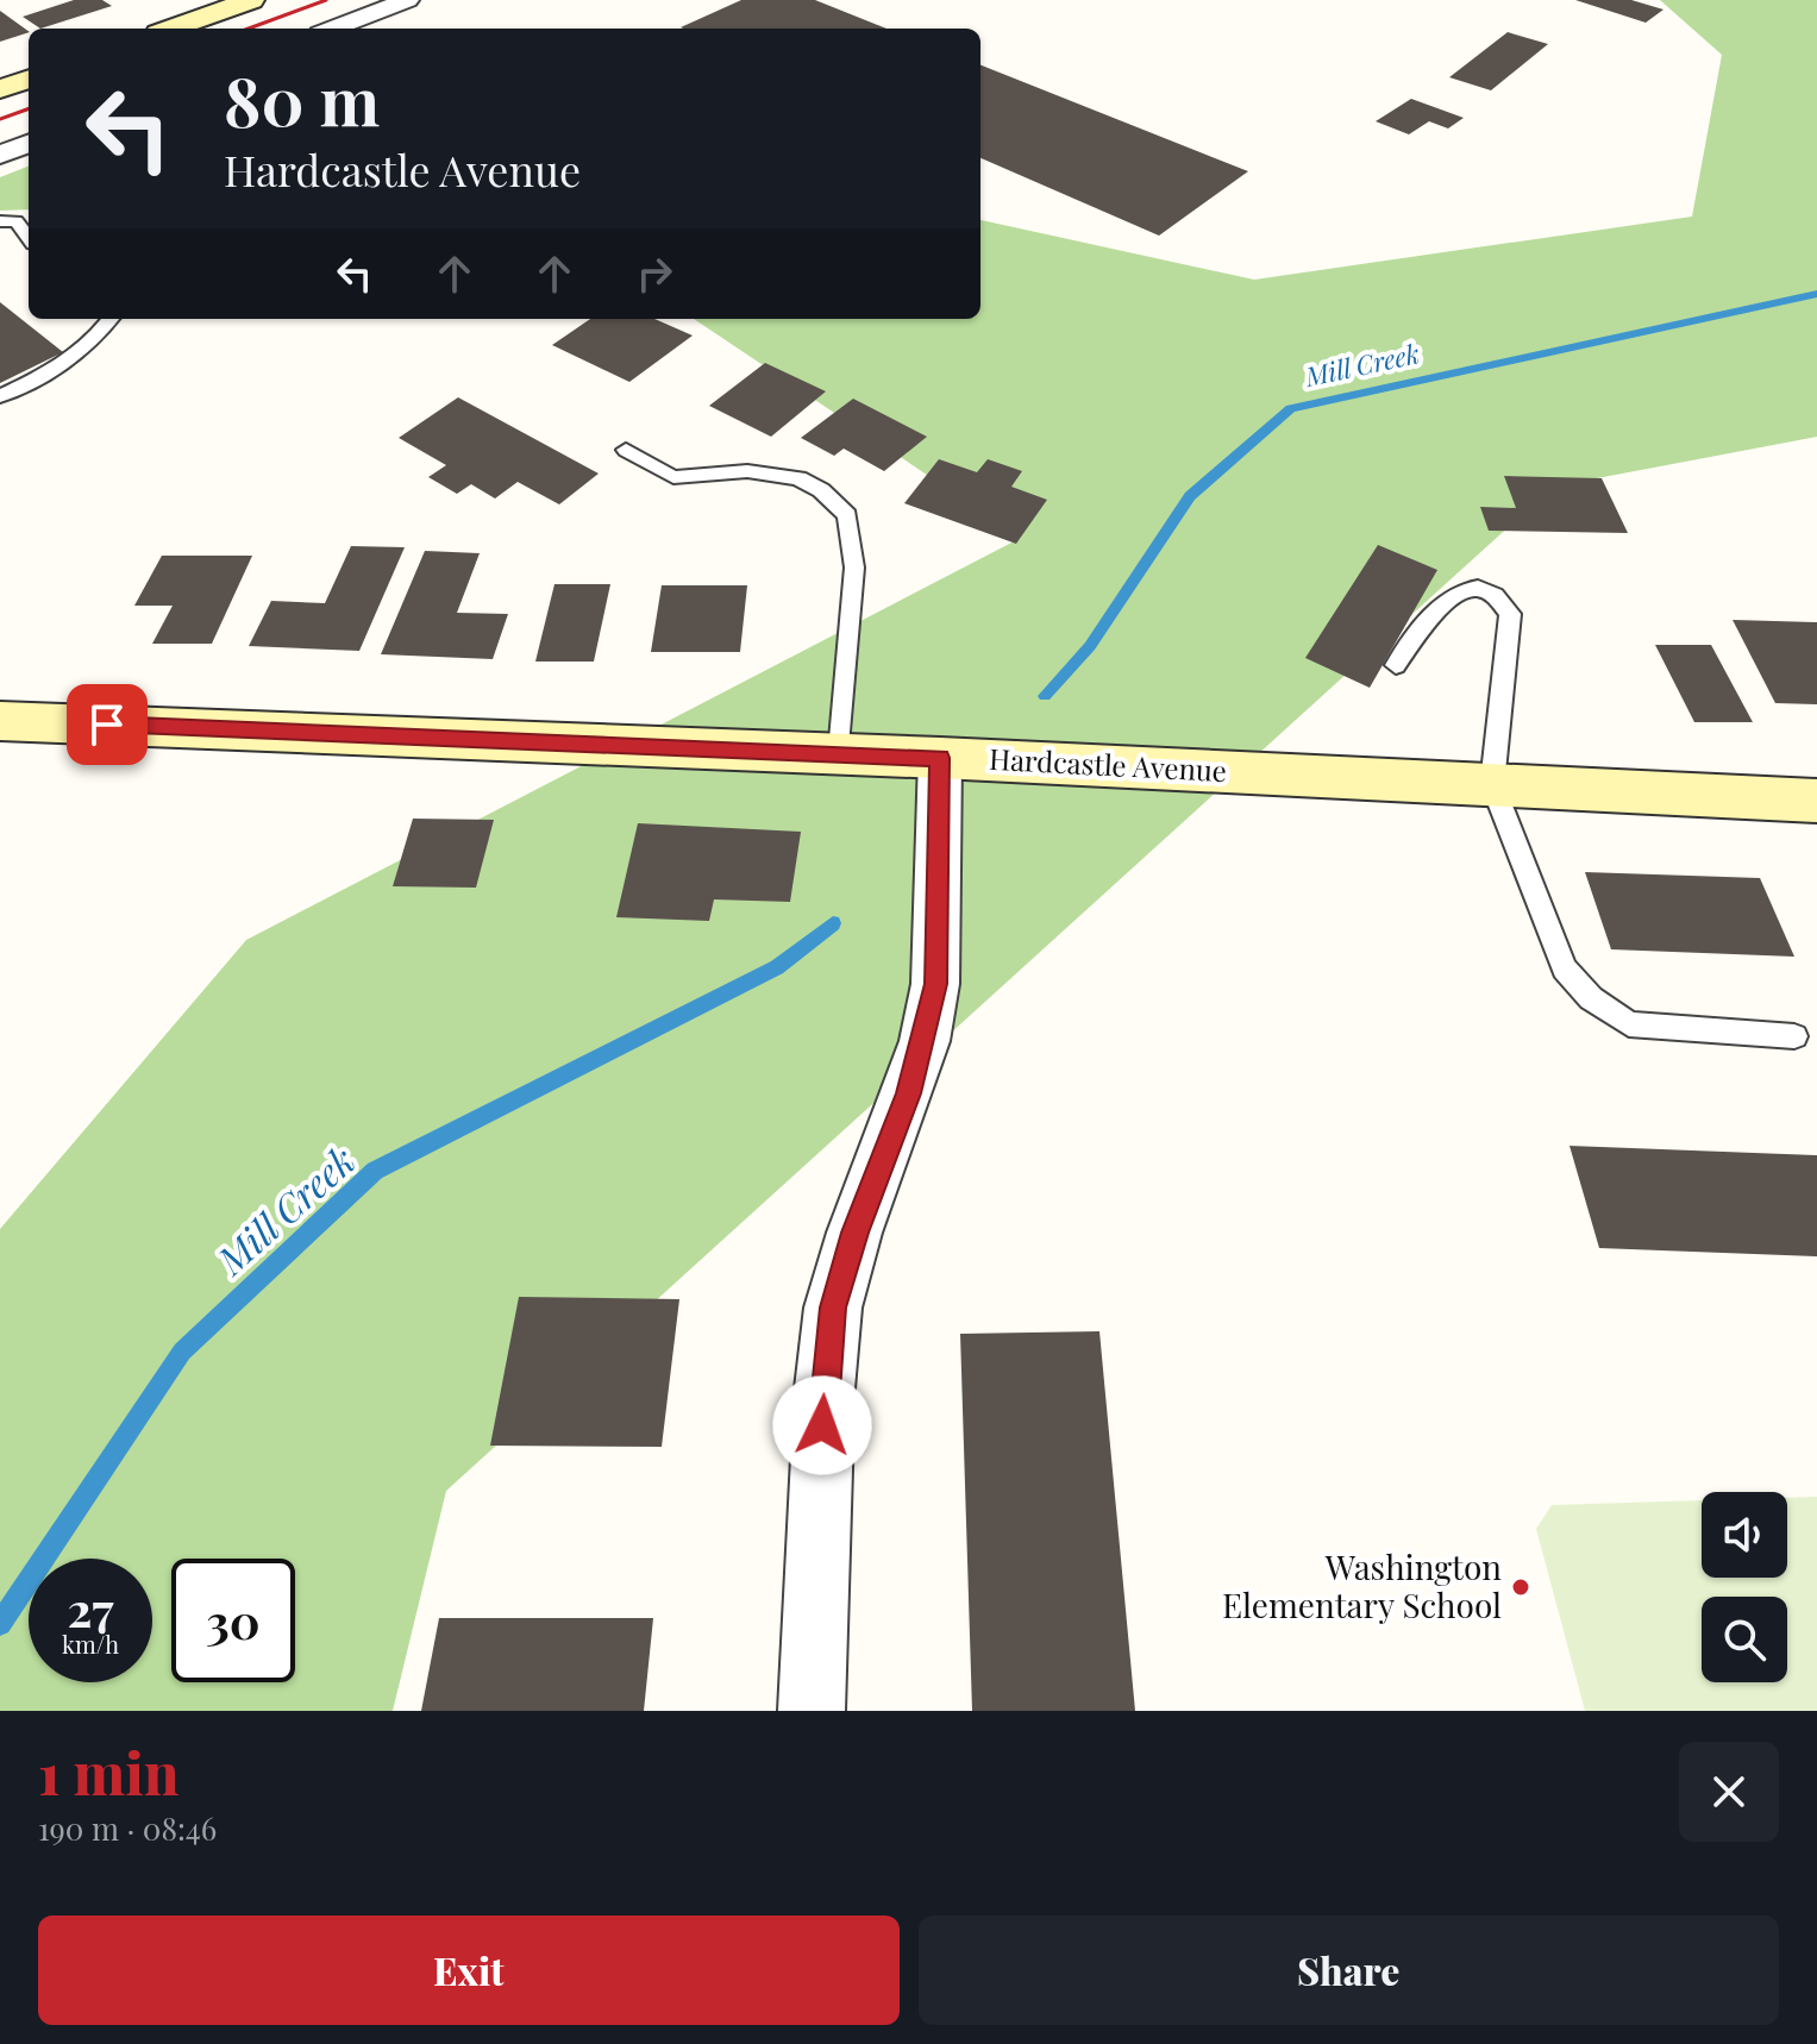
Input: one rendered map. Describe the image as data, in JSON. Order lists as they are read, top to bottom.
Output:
{
  "streets": {
    "street": ["Hardcastle Avenue"]
  },
  "water": ["Mill Creek"],
  "places": ["Washington Elementary School"],
  "page": {
    "turn": ["80 m", "Hardcastle Avenue"],
    "speed": "27 km/h",
    "limit": "30",
    "heading": ["1 min", "190 m · 08:46"],
    "buttons": ["Exit", "Share"]
  }
}
